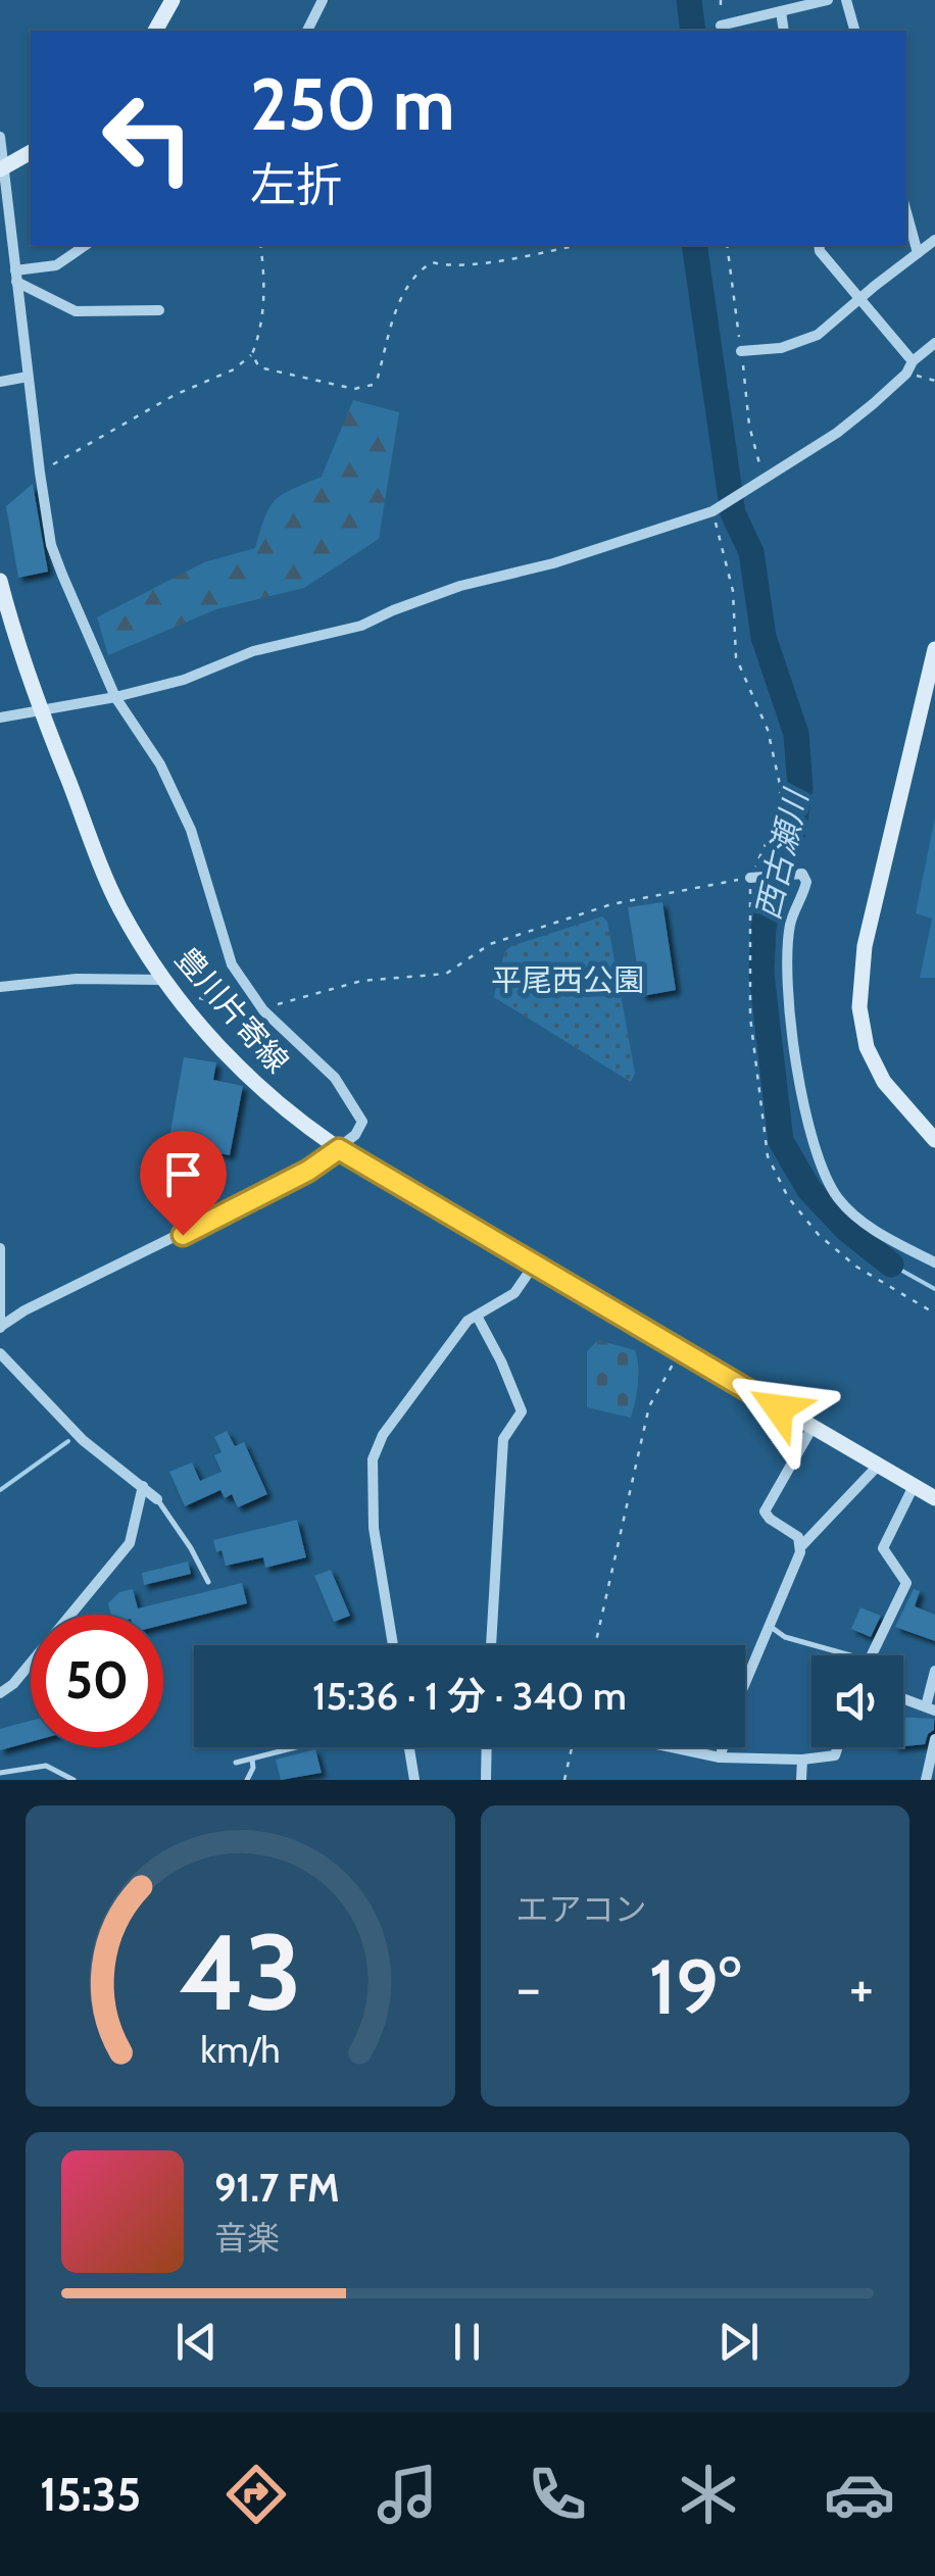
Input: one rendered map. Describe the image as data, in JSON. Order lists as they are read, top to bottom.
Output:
{
  "streets": {
    "main road": ["豊川片寄線"]
  },
  "water": ["西古瀬川"],
  "parks": ["平尾西公園"],
  "page": {
    "turn": ["250 m", "左折"],
    "limit": "50",
    "trip": "15:36 · 1 分 · 340 m",
    "tile": "エアコン",
    "heat": ["−", "19°", "+"],
    "song": ["91.7 FM", "音楽"],
    "tabs": "15:35",
    "gauge": ["43", "km/h"]
  }
}
